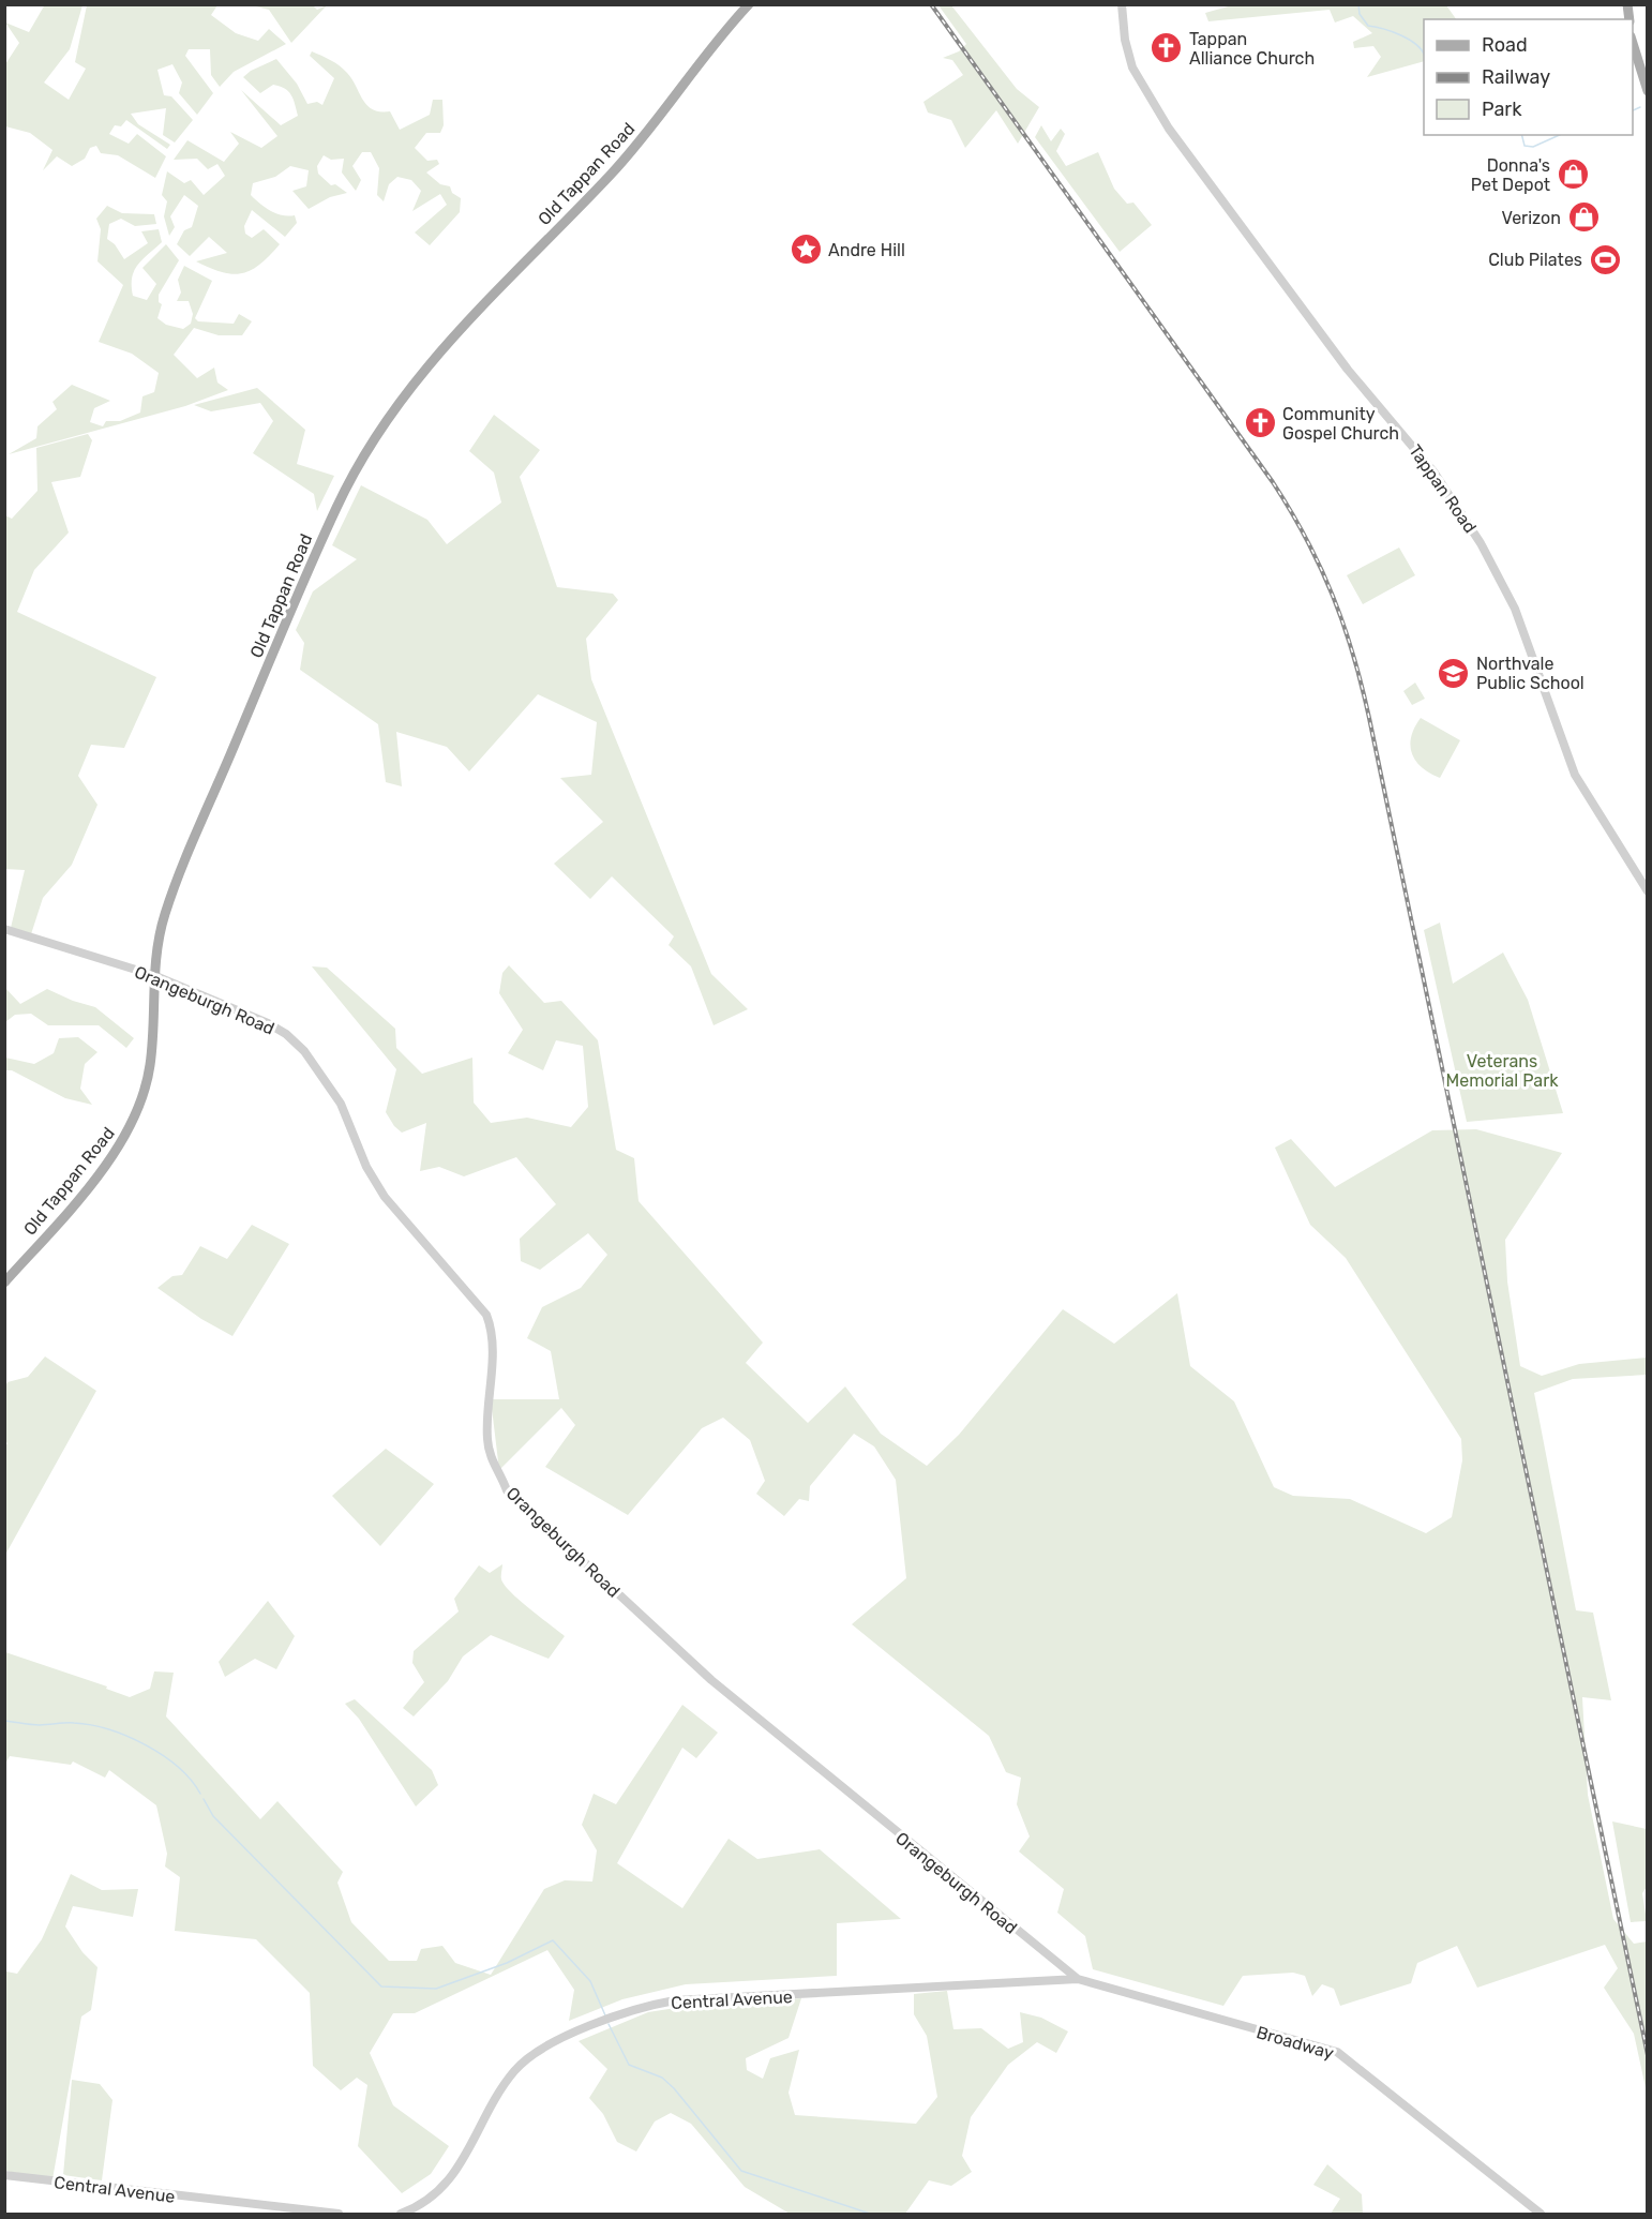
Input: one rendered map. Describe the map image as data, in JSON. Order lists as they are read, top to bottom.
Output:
{
  "streets": {
    "main road": ["Old Tappan Road"],
    "street": [
      "Tappan Road",
      "Orangeburgh Road",
      "Central Avenue",
      "Broadway"
    ]
  },
  "crossings": [
    ["Old Tappan Road", "Orangeburgh Road"],
    ["Orangeburgh Road", "Central Avenue"],
    ["Orangeburgh Road", "Broadway"],
    ["Central Avenue", "Broadway"]
  ],
  "parks": ["Veterans Memorial Park"],
  "places": {
    "church": ["Tappan Alliance Church", "Community Gospel Church"],
    "shop": ["Donna's Pet Depot", "Verizon"],
    "place": ["Andre Hill"],
    "sports": ["Club Pilates"],
    "school or university": ["Northvale Public School"]
  },
  "legend": ["Road", "Railway", "Park"]
}
